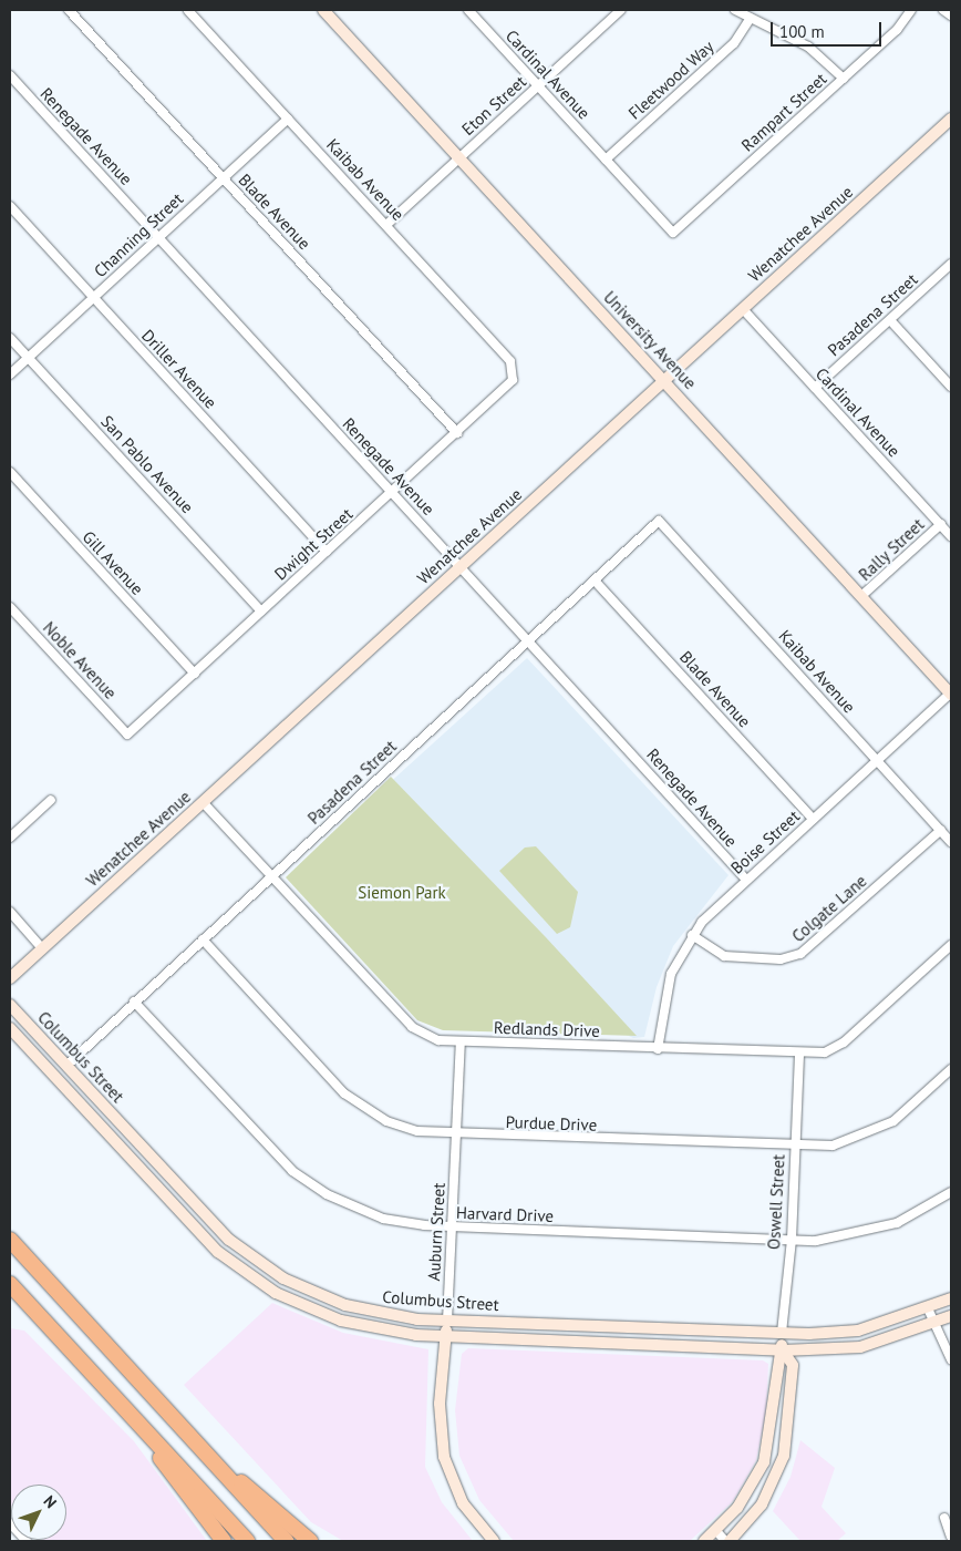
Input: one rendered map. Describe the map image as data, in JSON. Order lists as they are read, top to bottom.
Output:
{
  "streets": {
    "main road": [
      "Wenatchee Avenue",
      "University Avenue",
      "Columbus Street",
      "Oswell Street",
      "Auburn Street"
    ],
    "street": [
      "Cardinal Avenue",
      "Fleetwood Way",
      "Eton Street",
      "Rampart Street",
      "Renegade Avenue",
      "Kaibab Avenue",
      "Blade Avenue",
      "Channing Street",
      "Pasadena Street",
      "Driller Avenue",
      "San Pablo Avenue",
      "Dwight Street",
      "Rally Street",
      "Gill Avenue",
      "Noble Avenue",
      "Boise Street",
      "Colgate Lane",
      "Redlands Drive",
      "Purdue Drive",
      "Harvard Drive"
    ]
  },
  "crossings": [
    ["Cardinal Avenue", "Fleetwood Way"],
    ["Cardinal Avenue", "Eton Street"],
    ["Cardinal Avenue", "Rampart Street"],
    ["Cardinal Avenue", "Wenatchee Avenue"],
    ["Cardinal Avenue", "Pasadena Street"],
    ["Cardinal Avenue", "Rally Street"],
    ["Eton Street", "Kaibab Avenue"],
    ["Eton Street", "University Avenue"],
    ["Renegade Avenue", "Wenatchee Avenue"],
    ["Renegade Avenue", "Channing Street"],
    ["Renegade Avenue", "Pasadena Street"],
    ["Renegade Avenue", "Dwight Street"],
    ["Renegade Avenue", "Boise Street"],
    ["Kaibab Avenue", "Channing Street"],
    ["Kaibab Avenue", "Pasadena Street"],
    ["Kaibab Avenue", "Dwight Street"],
    ["Kaibab Avenue", "Boise Street"],
    ["Kaibab Avenue", "Colgate Lane"],
    ["Blade Avenue", "Channing Street"],
    ["Blade Avenue", "Pasadena Street"],
    ["Blade Avenue", "Dwight Street"],
    ["Blade Avenue", "Boise Street"],
    ["Wenatchee Avenue", "University Avenue"],
    ["Wenatchee Avenue", "Redlands Drive"],
    ["Channing Street", "Driller Avenue"],
    ["Channing Street", "San Pablo Avenue"],
    ["Pasadena Street", "Redlands Drive"],
    ["Pasadena Street", "Columbus Street"],
    ["Pasadena Street", "Purdue Drive"],
    ["Pasadena Street", "Harvard Drive"],
    ["University Avenue", "Rally Street"],
    ["University Avenue", "Boise Street"],
    ["Driller Avenue", "Dwight Street"],
    ["San Pablo Avenue", "Dwight Street"],
    ["Dwight Street", "Gill Avenue"],
    ["Dwight Street", "Noble Avenue"],
    ["Boise Street", "Colgate Lane"],
    ["Boise Street", "Redlands Drive"],
    ["Redlands Drive", "Oswell Street"],
    ["Redlands Drive", "Auburn Street"],
    ["Columbus Street", "Oswell Street"],
    ["Columbus Street", "Auburn Street"],
    ["Purdue Drive", "Oswell Street"],
    ["Purdue Drive", "Auburn Street"],
    ["Oswell Street", "Harvard Drive"],
    ["Harvard Drive", "Auburn Street"]
  ],
  "parks": ["Siemon Park"],
  "scale_bar": "100 m",
  "north": "top right"
}
